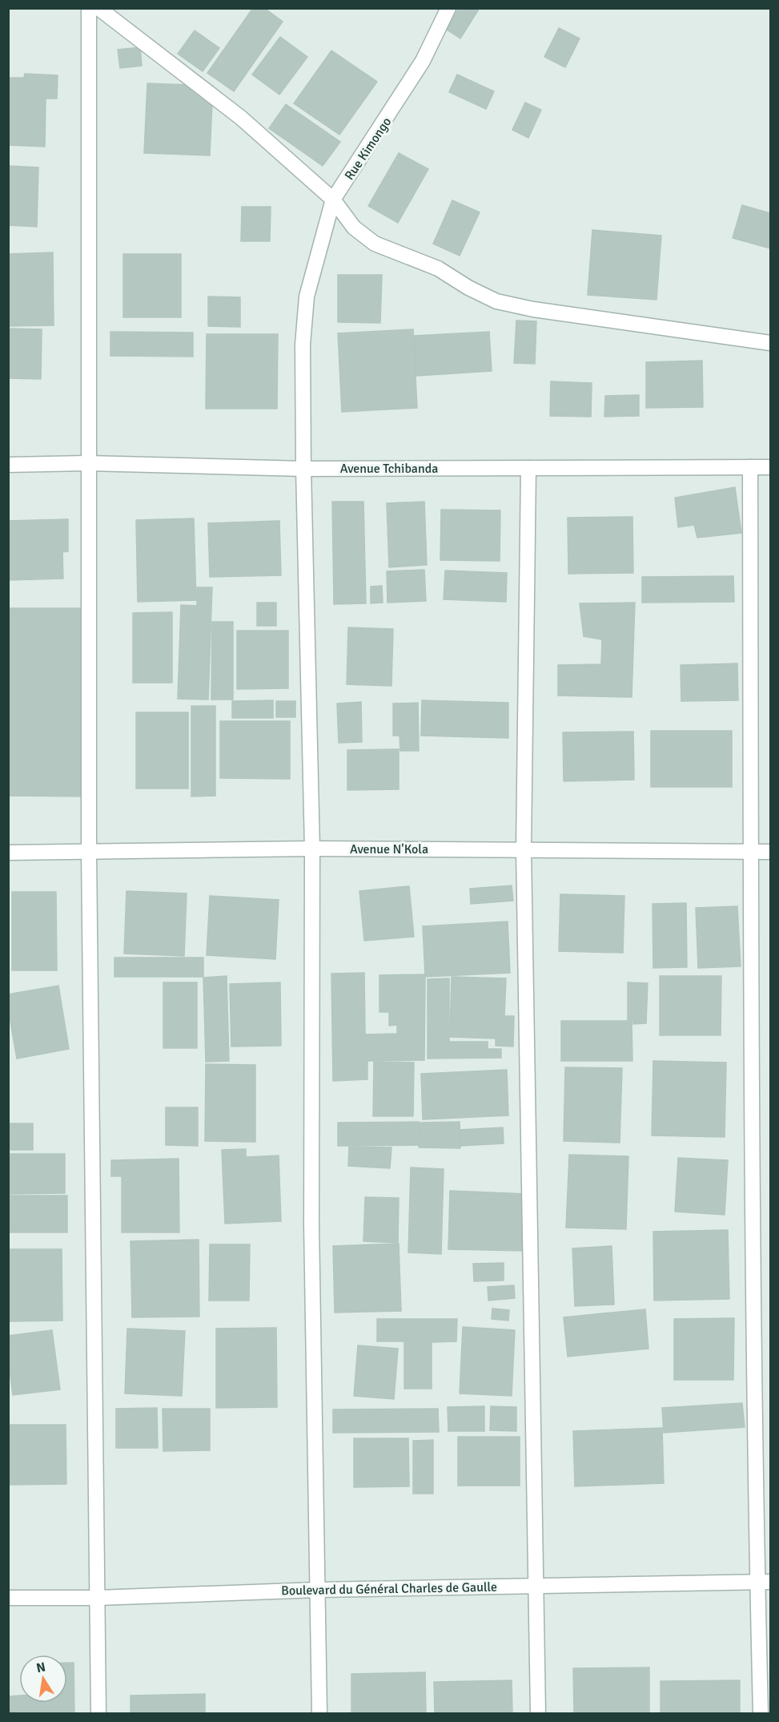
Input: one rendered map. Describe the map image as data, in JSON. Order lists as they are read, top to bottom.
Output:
{
  "streets": {
    "street": [
      "Rue Kimongo",
      "Avenue Tchibanda",
      "Avenue N'Kola",
      "Boulevard du Général Charles de Gaulle"
    ]
  },
  "crossings": [
    ["Rue Kimongo", "Avenue Tchibanda"],
    ["Rue Kimongo", "Avenue N'Kola"],
    ["Rue Kimongo", "Boulevard du Général Charles de Gaulle"]
  ],
  "north": "top"
}
